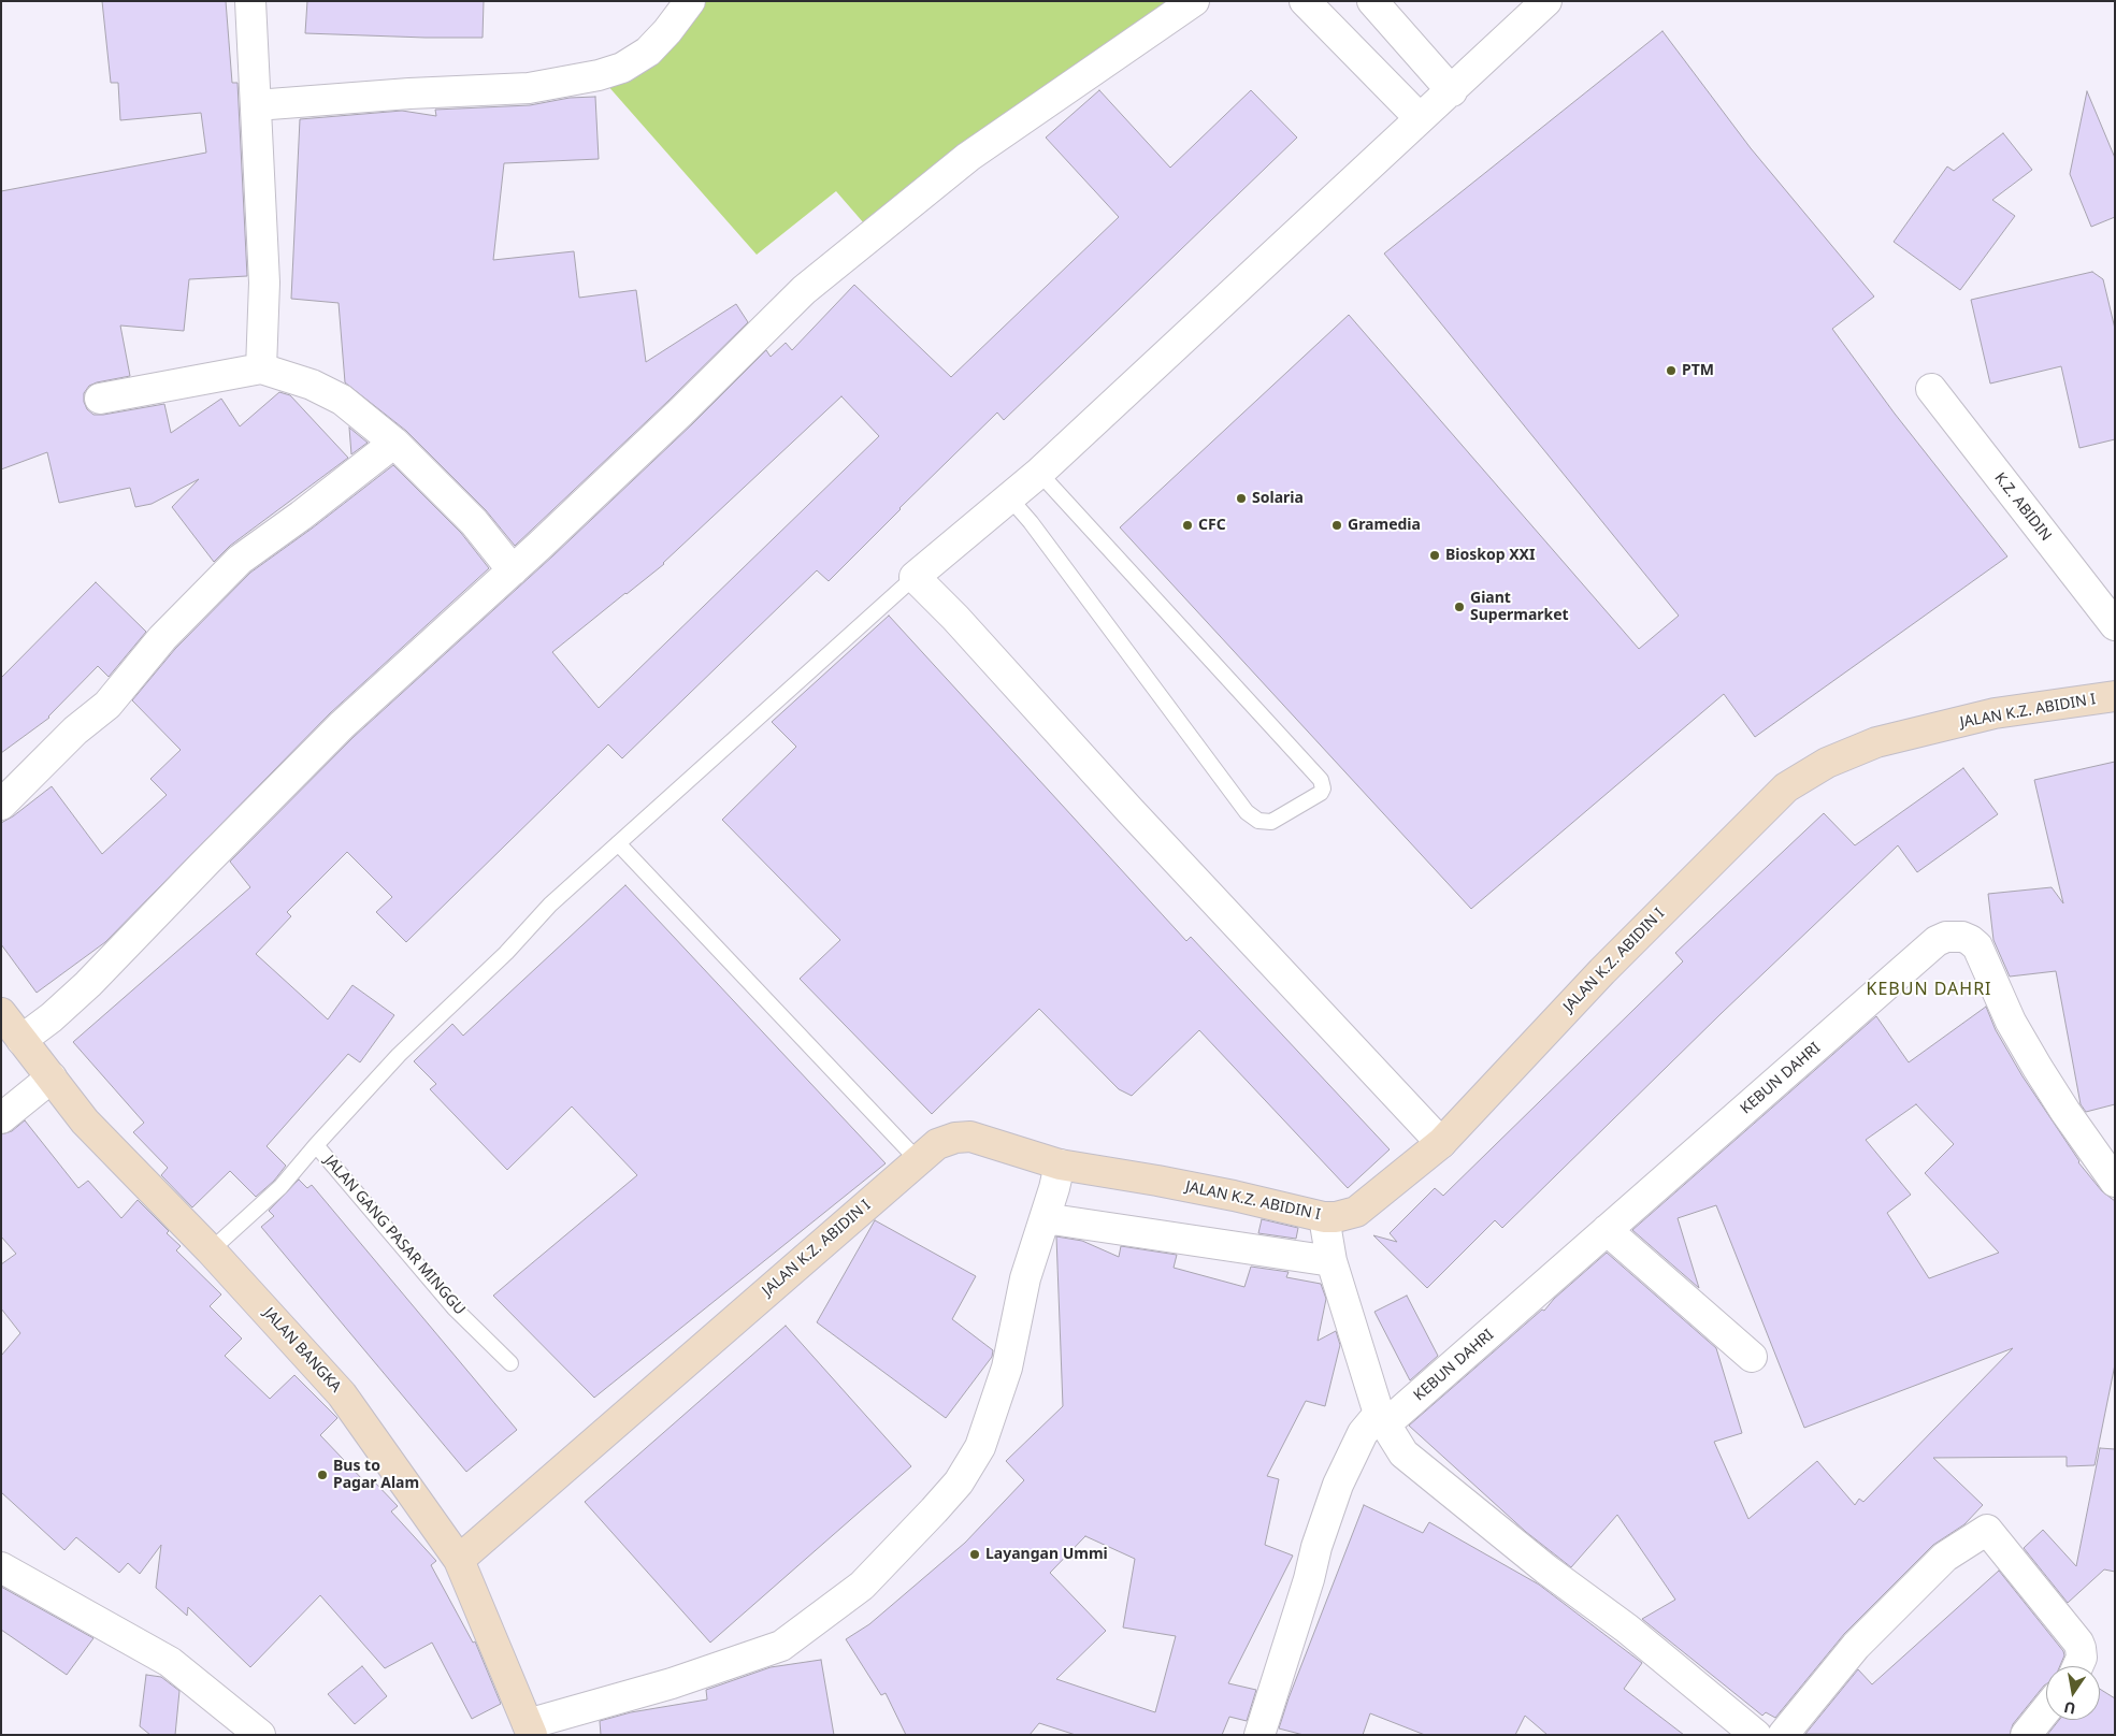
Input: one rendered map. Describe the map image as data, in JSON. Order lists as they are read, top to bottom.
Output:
{
  "streets": {
    "street": [
      "K.Z. ABIDIN",
      "JALAN K.Z. ABIDIN I",
      "KEBUN DAHRI",
      "JALAN BANGKA"
    ],
    "lane": ["JALAN GANG PASAR MINGGU"]
  },
  "crossings": [
    ["JALAN K.Z. ABIDIN I", "JALAN BANGKA"],
    ["JALAN GANG PASAR MINGGU", "JALAN BANGKA"]
  ],
  "districts": ["KEBUN DAHRI"],
  "places": [
    "PTM",
    "Solaria",
    "CFC",
    "Gramedia",
    "Bioskop XXI",
    "Giant Supermarket",
    "Bus to Pagar Alam",
    "Layangan Ummi"
  ],
  "north": "bottom"
}
